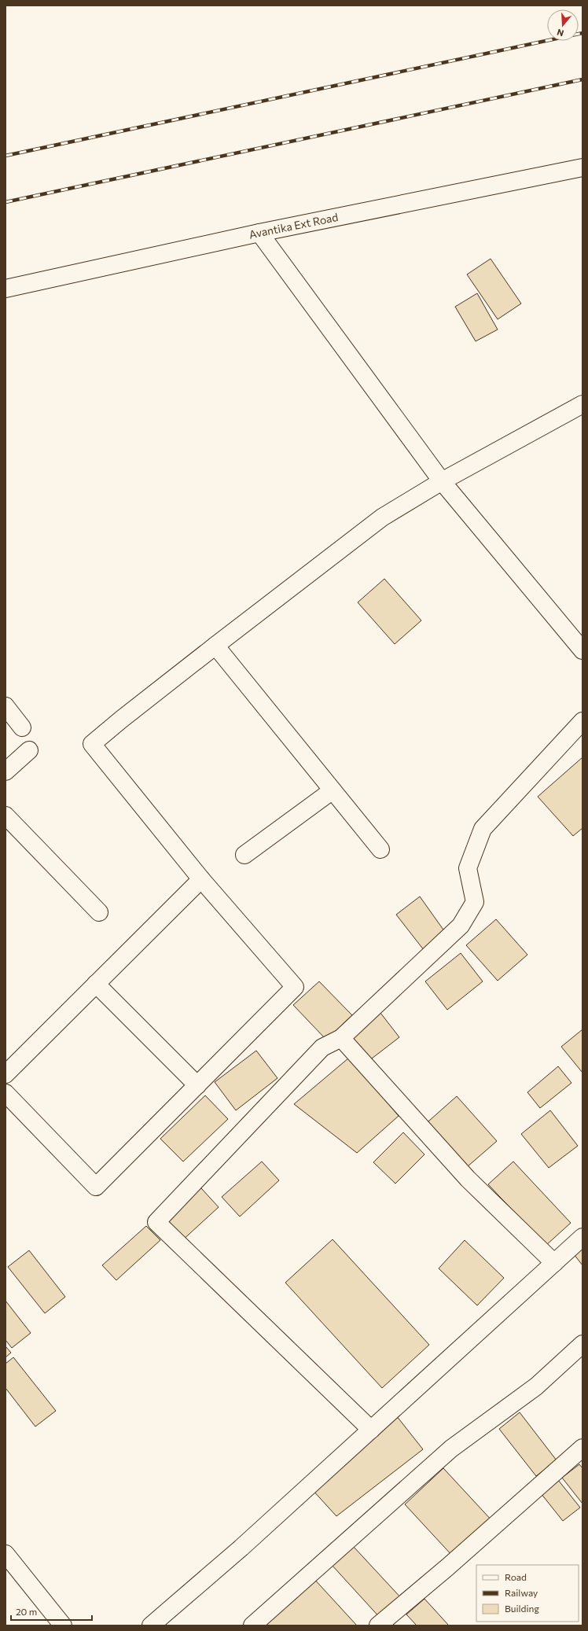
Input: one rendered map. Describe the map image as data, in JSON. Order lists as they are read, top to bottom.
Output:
{
  "streets": {
    "street": ["Avantika Ext Road"]
  },
  "legend": ["Road", "Railway", "Building"],
  "scale_bar": "20 m",
  "north": "bottom"
}
